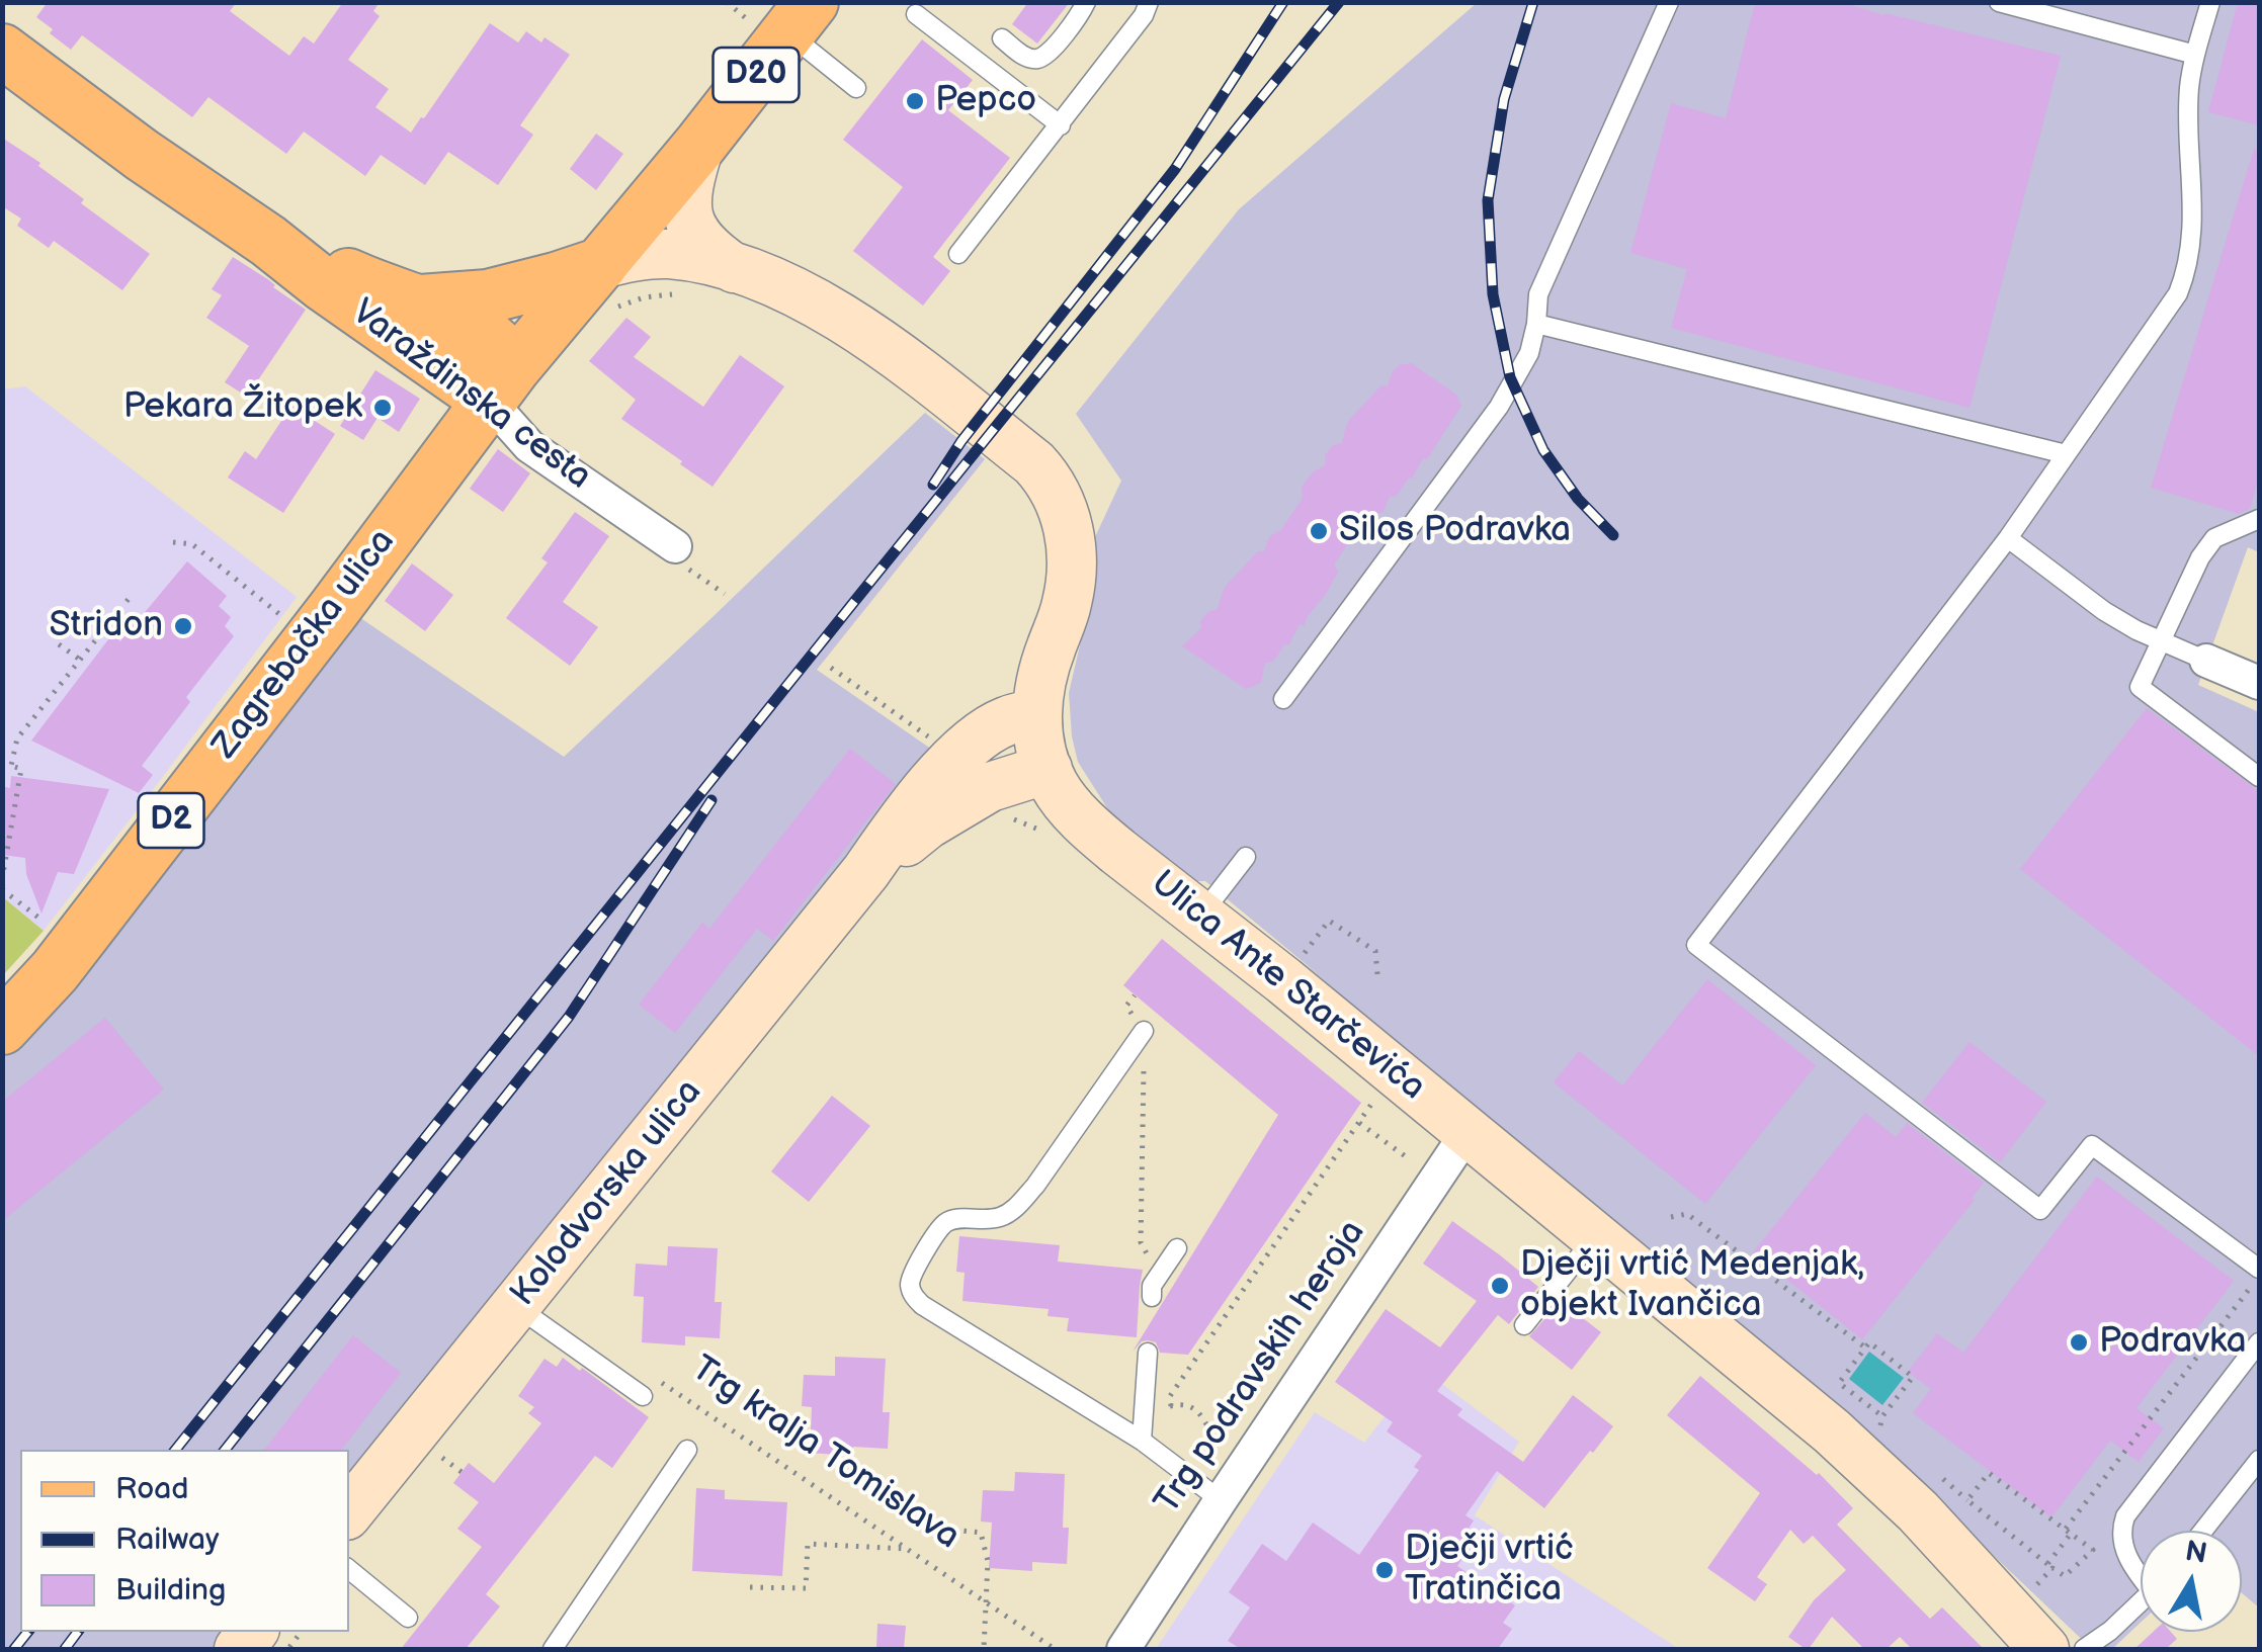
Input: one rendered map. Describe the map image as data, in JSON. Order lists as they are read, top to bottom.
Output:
{
  "streets": {
    "main road": [
      "D20",
      "Varaždinska cesta",
      "Zagrebačka ulica",
      "D2",
      "Ulica Ante Starčevića",
      "Kolodvorska ulica"
    ],
    "street": ["Trg podravskih heroja"],
    "lane": ["Trg kralja Tomislava"]
  },
  "crossings": [
    ["D20", "Varaždinska cesta"],
    ["D20", "Zagrebačka ulica"],
    ["D20", "Ulica Ante Starčevića"],
    ["Varaždinska cesta", "Zagrebačka ulica"],
    ["Ulica Ante Starčevića", "Kolodvorska ulica"],
    ["Ulica Ante Starčevića", "Trg podravskih heroja"]
  ],
  "places": [
    "Pepco",
    "Pekara Žitopek",
    "Silos Podravka",
    "Stridon",
    "Dječji vrtić Medenjak, objekt Ivančica",
    "Podravka",
    "Dječji vrtić Tratinčica"
  ],
  "legend": ["Road", "Railway", "Building"],
  "north": "top"
}
